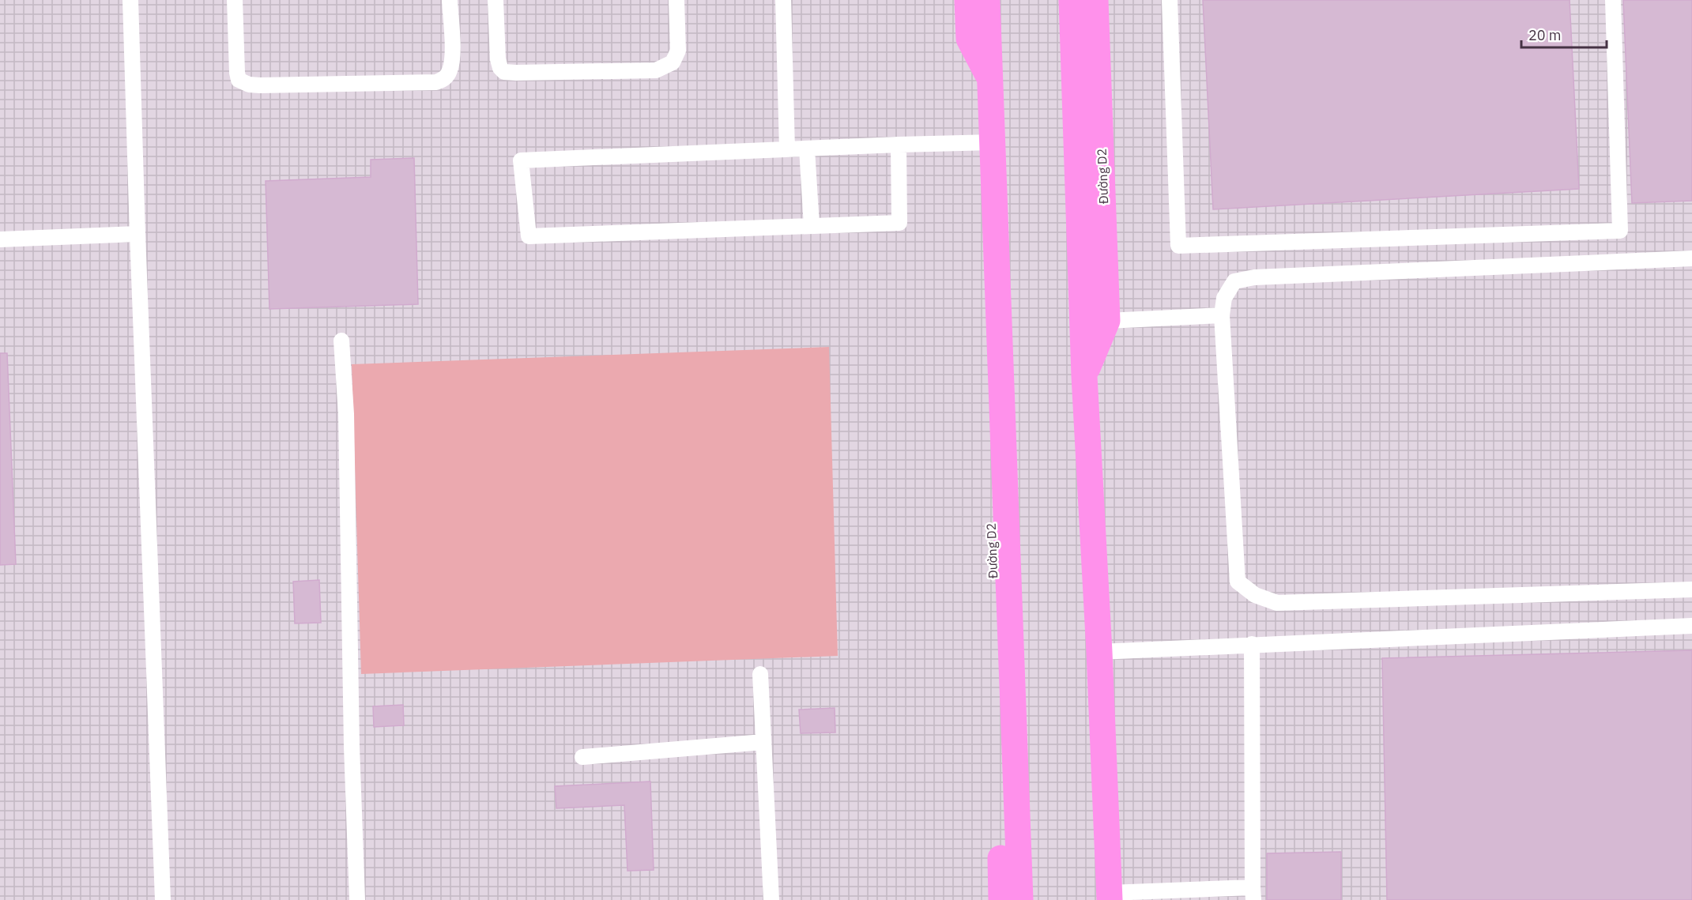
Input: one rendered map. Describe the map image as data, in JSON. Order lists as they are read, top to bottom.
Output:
{
  "streets": {
    "main road": ["Đường D2"]
  },
  "scale_bar": "20 m"
}
